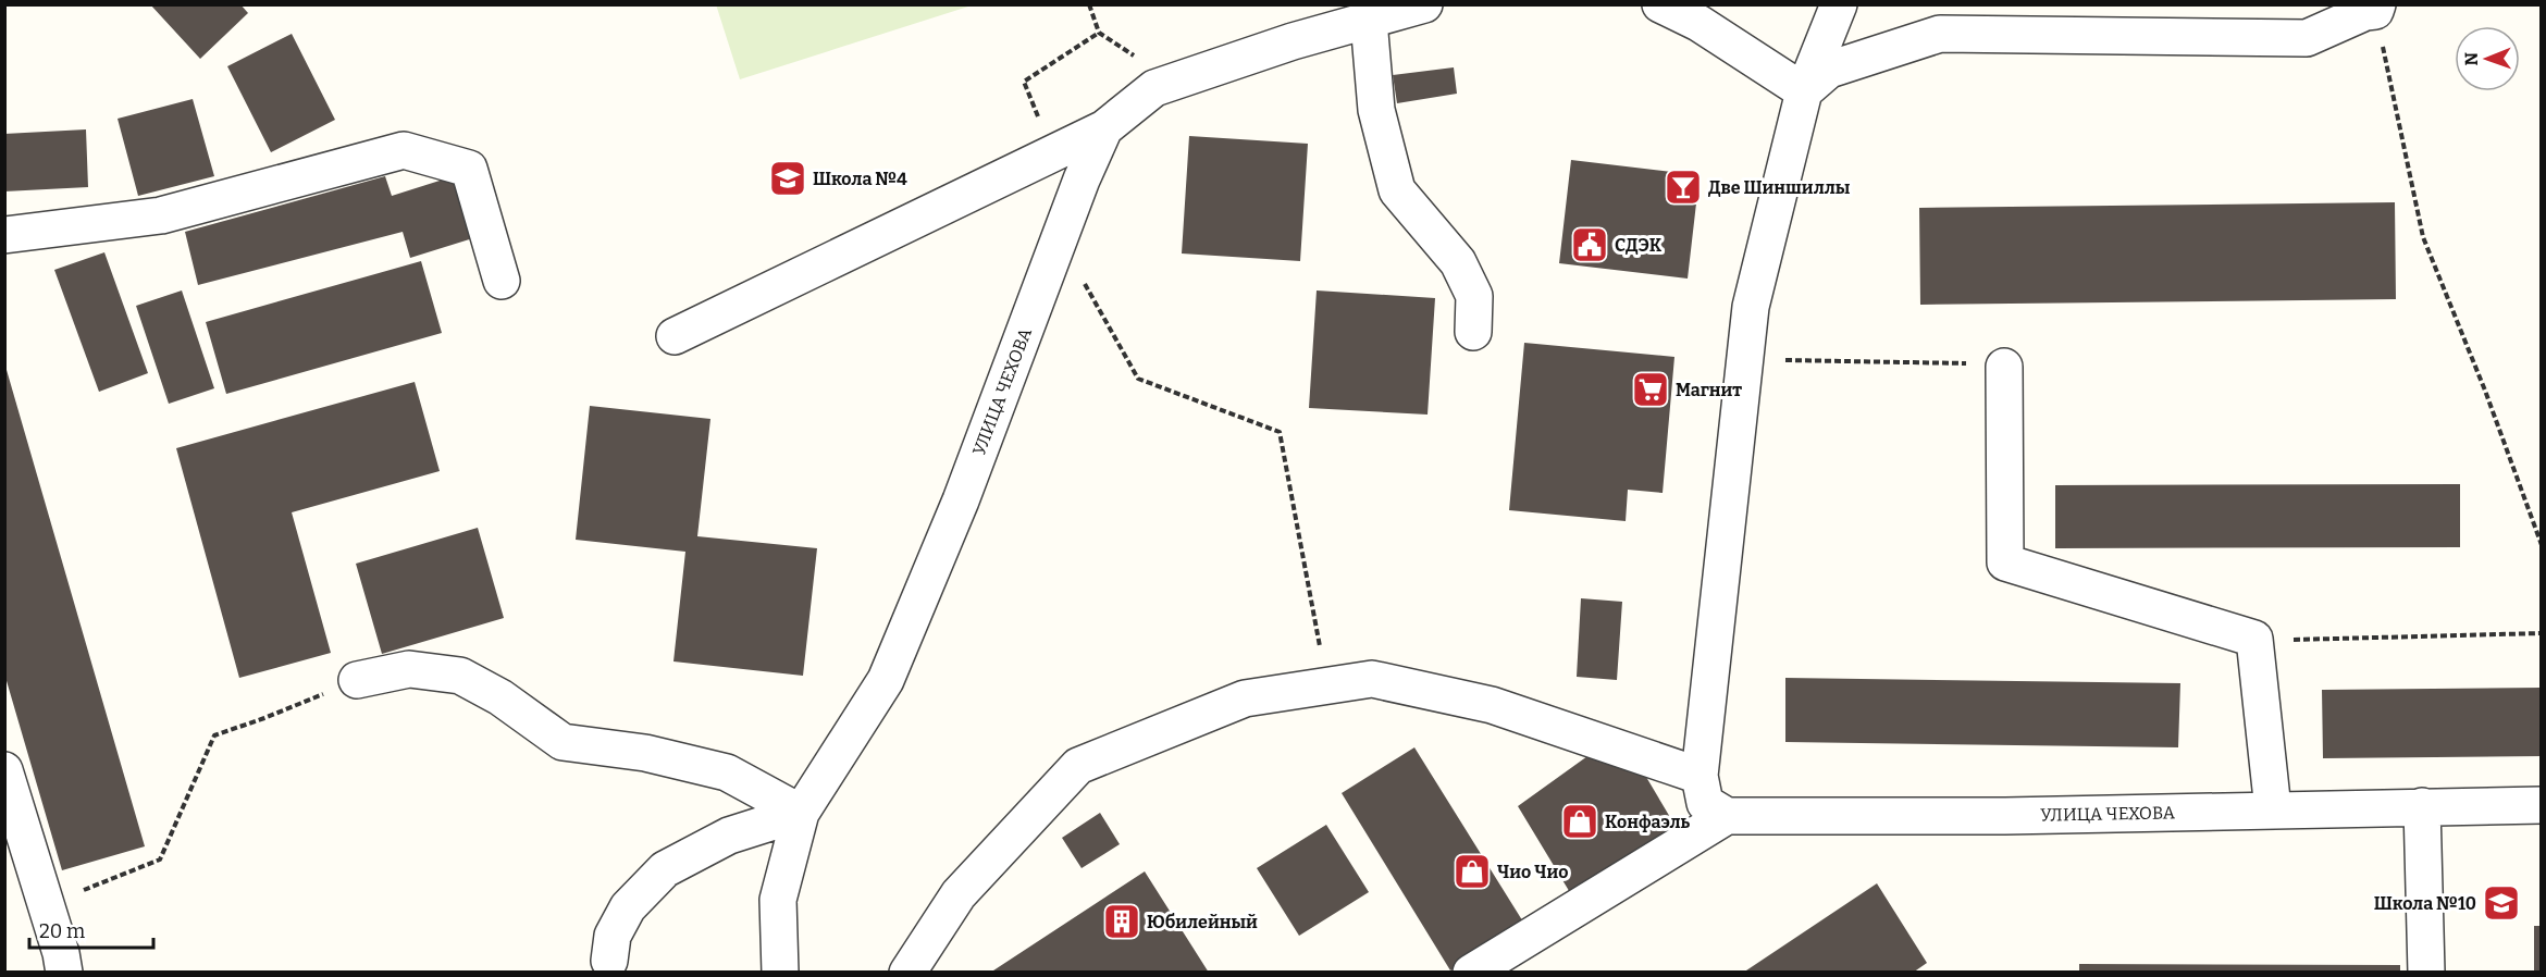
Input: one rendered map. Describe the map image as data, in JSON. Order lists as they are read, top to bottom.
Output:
{
  "streets": {
    "street": ["УЛИЦА ЧЕХОВА"]
  },
  "places": {
    "school or university": ["Школа №4", "Школа №10"],
    "bar": ["Две Шиншиллы"],
    "public building": ["СДЭК"],
    "supermarket": ["Магнит"],
    "shop": ["Конфаэль", "Чио Чио"],
    "building": ["Юбилейный"]
  },
  "scale_bar": "20 m",
  "north": "left"
}
